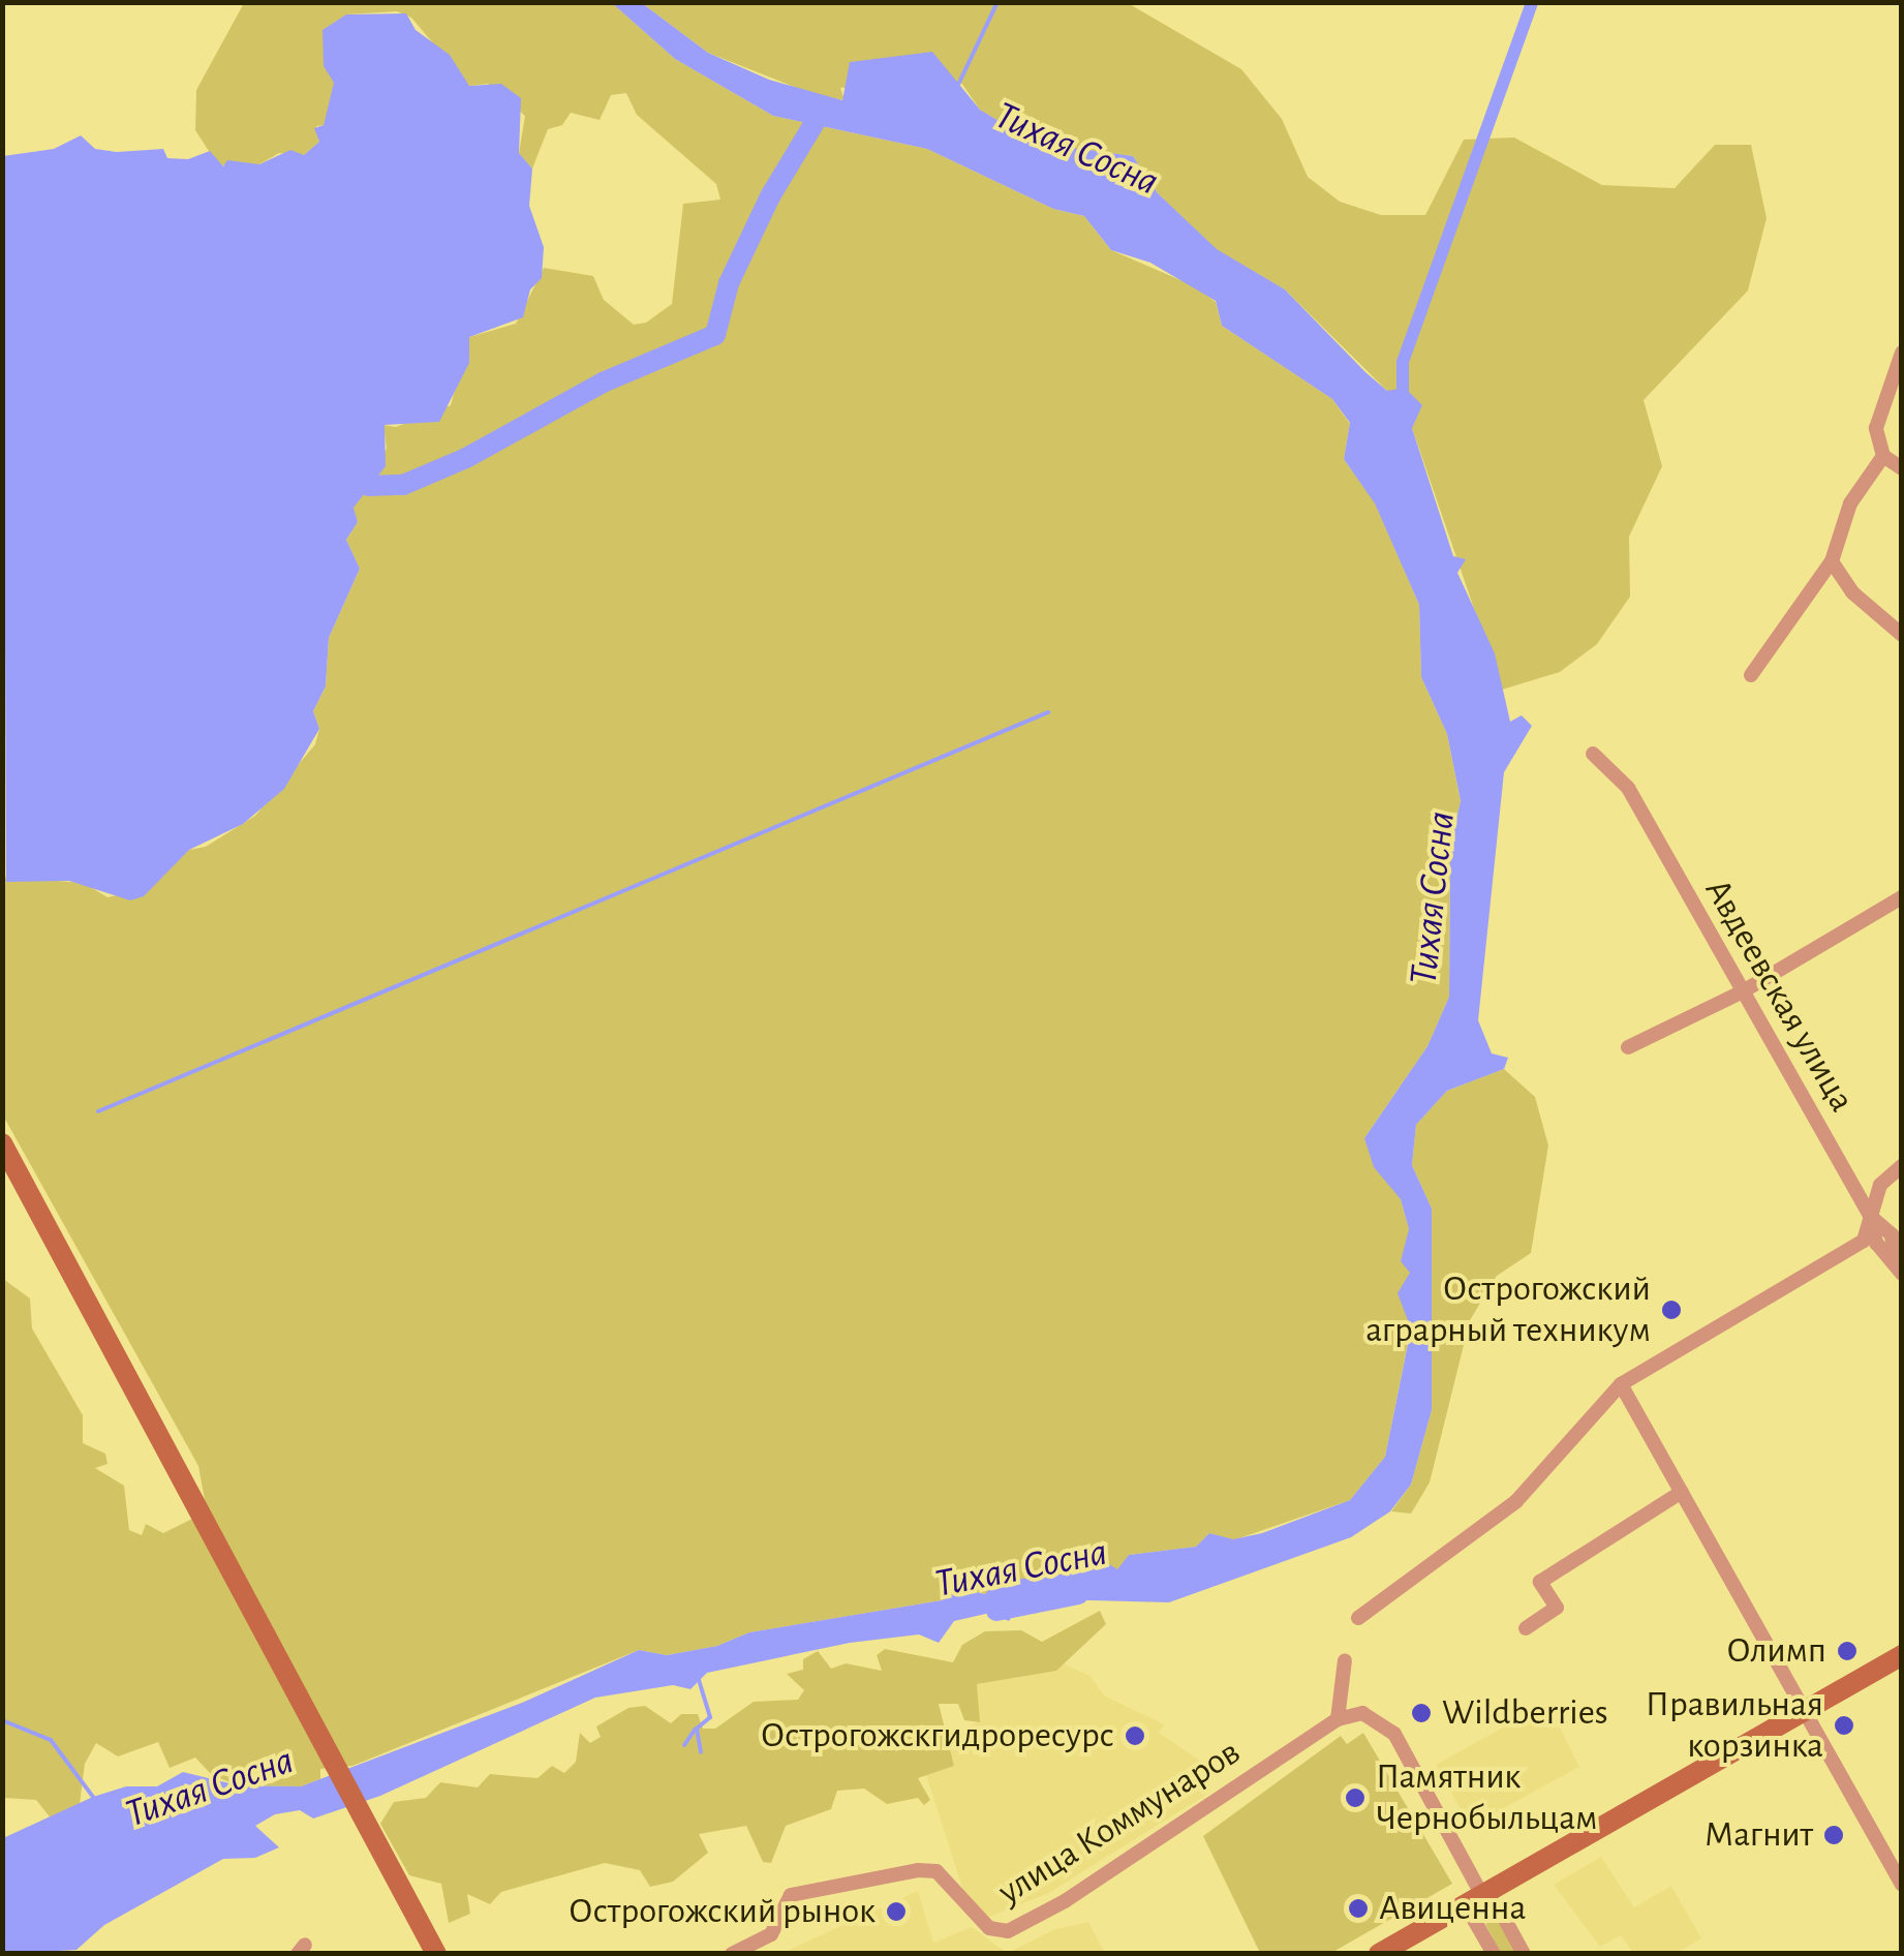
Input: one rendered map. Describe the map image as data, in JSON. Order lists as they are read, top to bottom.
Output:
{
  "streets": {
    "street": ["Авдеевская улица", "улица Коммунаров"]
  },
  "water": ["Тихая Сосна"],
  "places": [
    "Острогожский аграрный техникум",
    "Олимп",
    "Wildberries",
    "Правильная корзинка",
    "Острогожскгидроресурс",
    "Памятник Чернобыльцам",
    "Магнит",
    "Авиценна",
    "Острогожский рынок"
  ]
}
